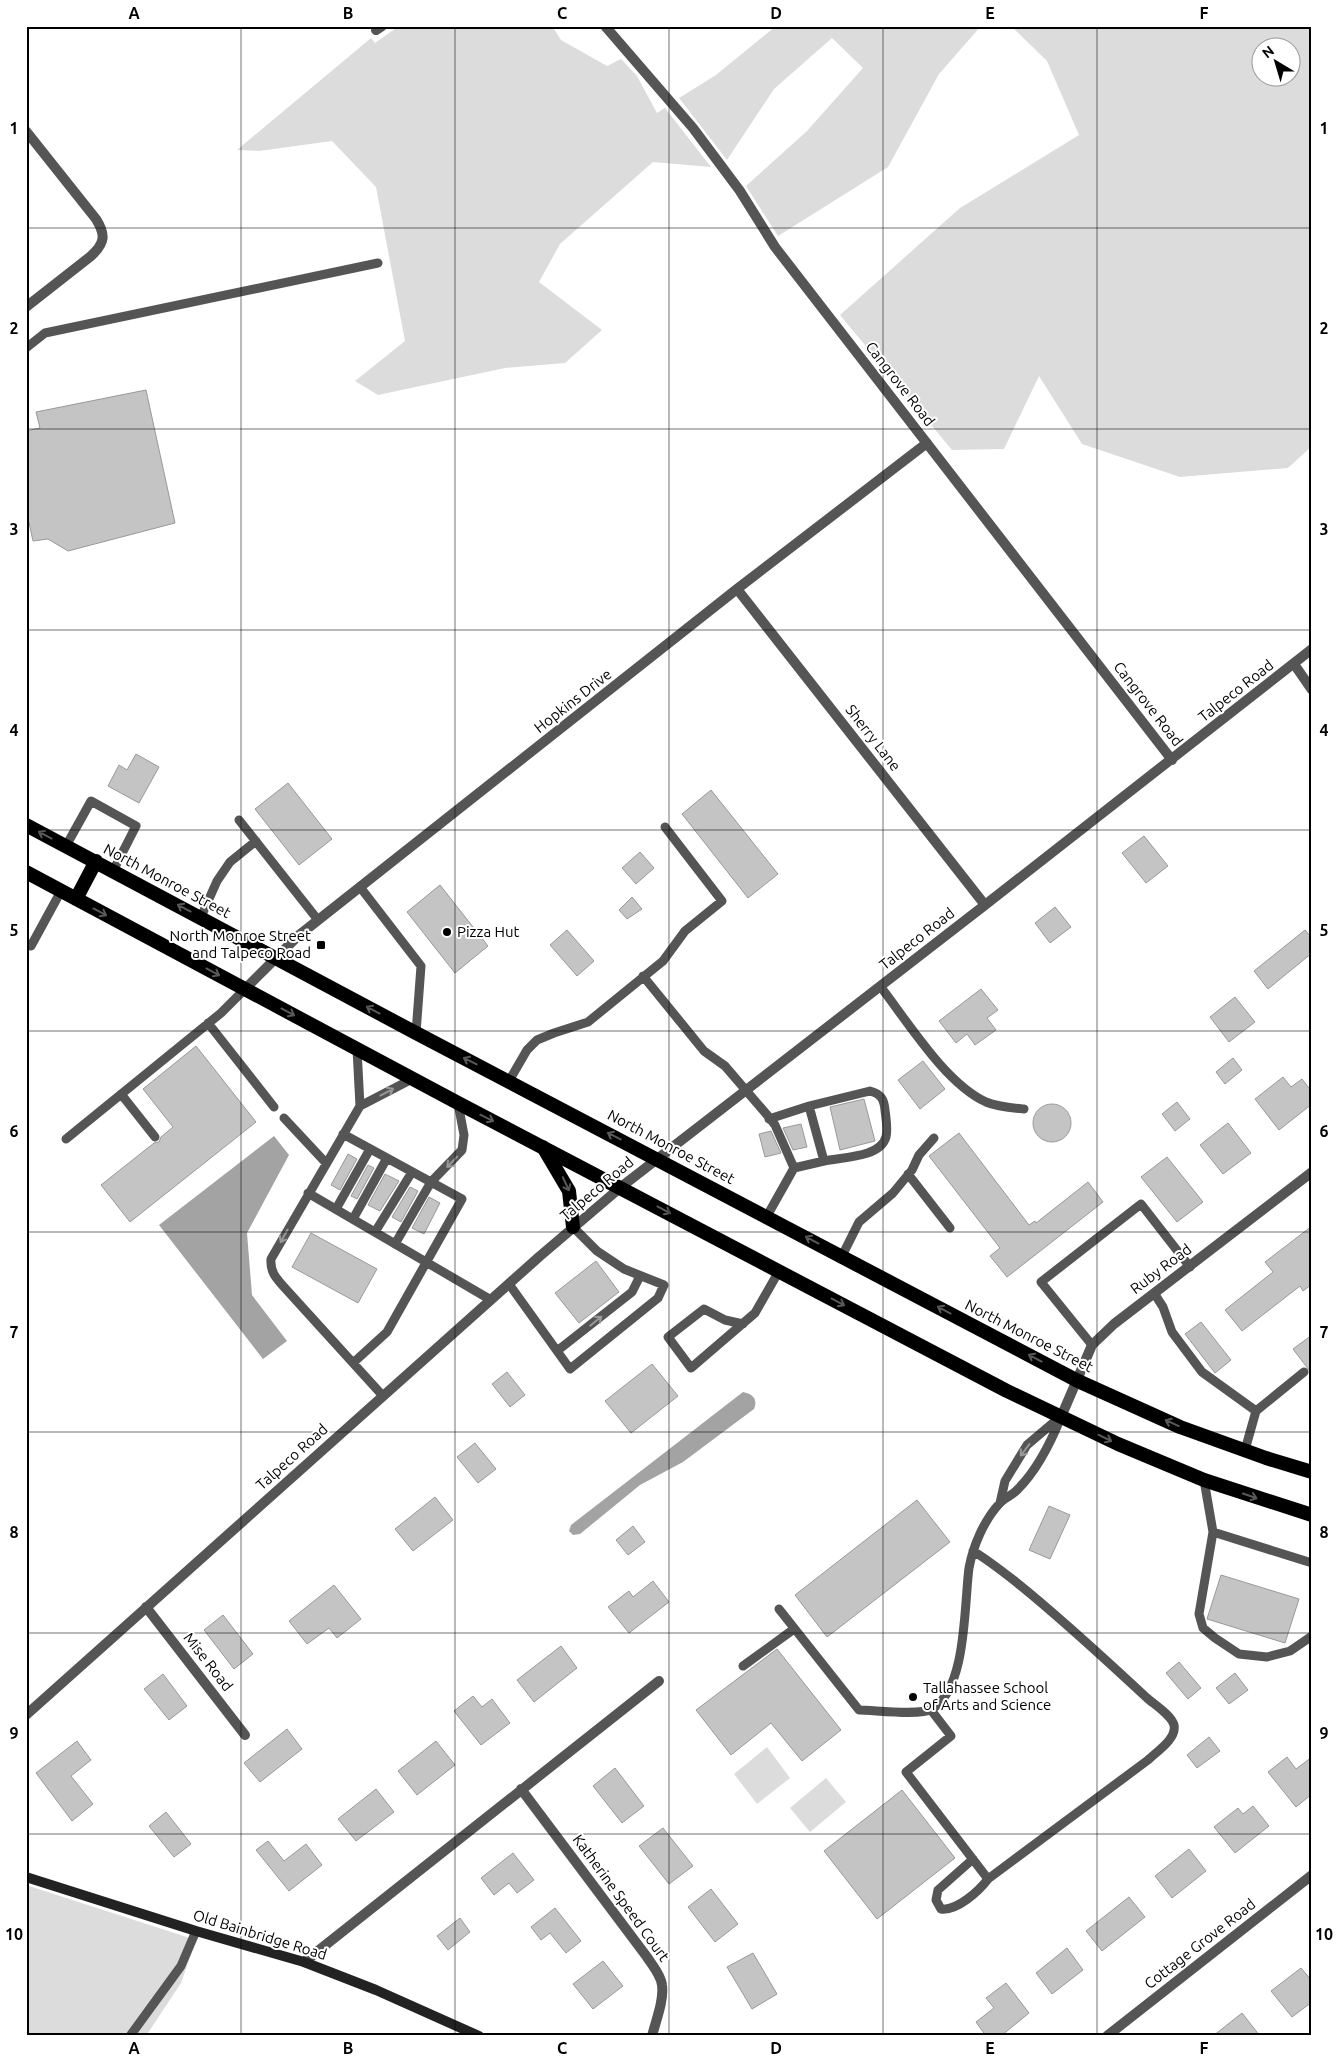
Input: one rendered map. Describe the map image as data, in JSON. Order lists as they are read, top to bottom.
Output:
{
  "streets": {
    "highway": ["North Monroe Street"],
    "main road": ["Old Bainbridge Road"],
    "street": [
      "Cangrove Road",
      "Talpeco Road",
      "Hopkins Drive",
      "Sherry Lane",
      "Ruby Road",
      "Mise Road",
      "Katherine Speed Court",
      "Cottage Grove Road"
    ]
  },
  "crossings": [
    ["Cangrove Road", "Talpeco Road"],
    ["Cangrove Road", "Hopkins Drive"],
    ["Talpeco Road", "Sherry Lane"],
    ["Talpeco Road", "North Monroe Street"],
    ["Talpeco Road", "Mise Road"],
    ["Hopkins Drive", "Sherry Lane"],
    ["Hopkins Drive", "North Monroe Street"],
    ["North Monroe Street", "Ruby Road"]
  ],
  "places": {
    "other": ["Pizza Hut", "Tallahassee School of Arts and Science"],
    "transit": ["North Monroe Street and Talpeco Road"]
  },
  "north": "top left",
  "grid": {
    "columns": [
      "A",
      "B",
      "C",
      "D",
      "E",
      "F"
    ],
    "rows": [
      "1",
      "2",
      "3",
      "4",
      "5",
      "6",
      "7",
      "8",
      "9",
      "10"
    ]
  }
}
